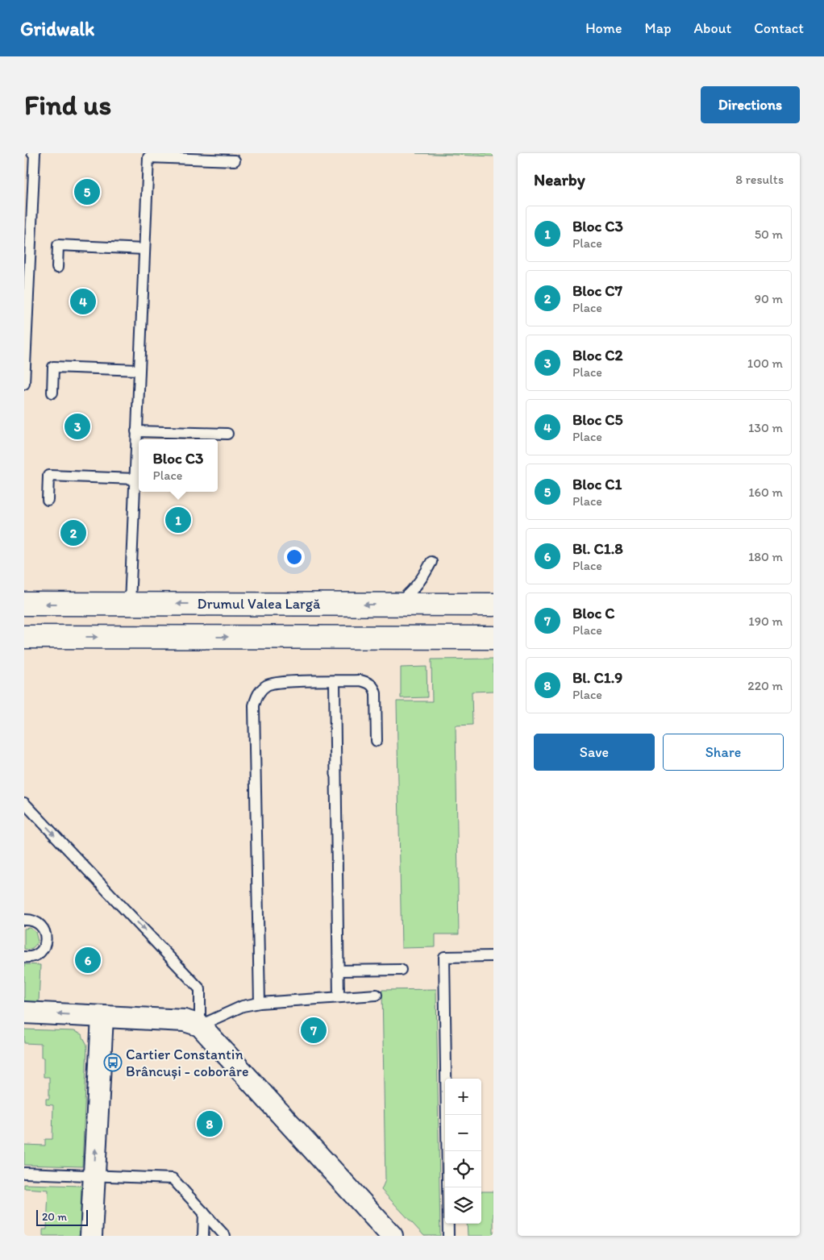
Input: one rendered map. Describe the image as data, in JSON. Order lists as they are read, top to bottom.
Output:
{
  "streets": {
    "main road": ["Drumul Valea Largă"]
  },
  "places": {
    "bus stop": ["Cartier Constantin Brâncuși - coborâre"]
  },
  "scale_bar": "20 m",
  "page": {
    "header": "Gridwalk",
    "nav": [
      "Home",
      "Map",
      "About",
      "Contact"
    ],
    "buttons": [
      "Directions",
      ["Save", "Share"]
    ],
    "title": "Find us",
    "heading": ["Nearby", "8 results"],
    "pins": [
      "5",
      "4",
      "3",
      "1",
      "2",
      "6",
      "7",
      "8"
    ],
    "list": [
      {
        "mark": "1",
        "name": "Bloc C3",
        "note": "Place",
        "value": "50 m"
      },
      {
        "mark": "2",
        "name": "Bloc C7",
        "note": "Place",
        "value": "90 m"
      },
      {
        "mark": "3",
        "name": "Bloc C2",
        "note": "Place",
        "value": "100 m"
      },
      {
        "mark": "4",
        "name": "Bloc C5",
        "note": "Place",
        "value": "130 m"
      },
      {
        "mark": "5",
        "name": "Bloc C1",
        "note": "Place",
        "value": "160 m"
      },
      {
        "mark": "6",
        "name": "Bl. C1.8",
        "note": "Place",
        "value": "180 m"
      },
      {
        "mark": "7",
        "name": "Bloc C",
        "note": "Place",
        "value": "190 m"
      },
      {
        "mark": "8",
        "name": "Bl. C1.9",
        "note": "Place",
        "value": "220 m"
      }
    ],
    "popup": ["Bloc C3", "Place"],
    "map_buttons": ["+", "−"],
    "scale": "20 m"
  }
}
